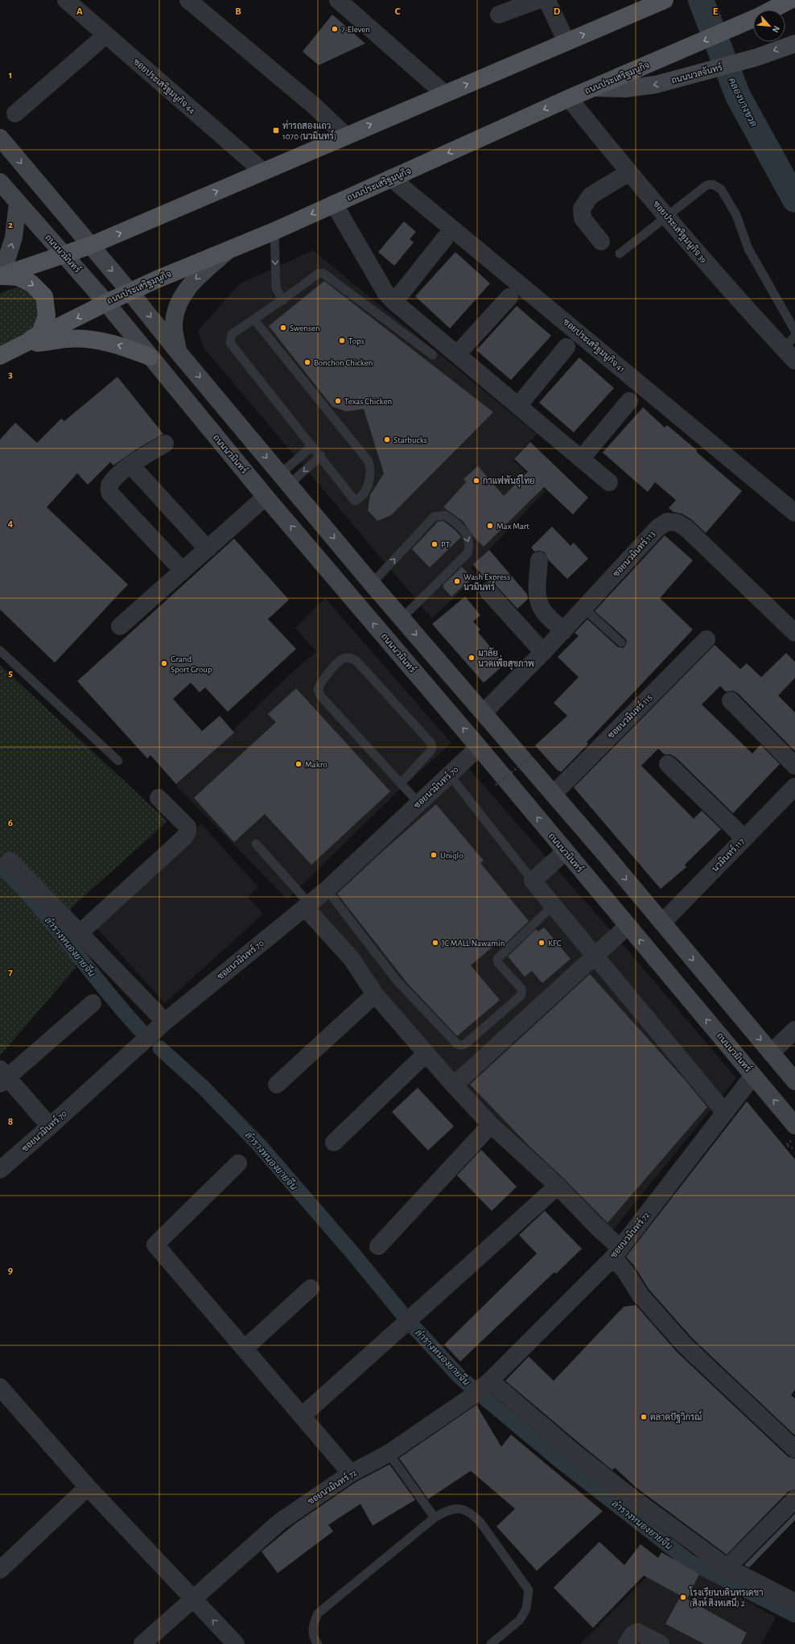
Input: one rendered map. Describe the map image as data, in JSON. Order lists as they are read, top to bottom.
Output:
{
  "streets": {
    "main road": ["ถนนนวลจันทร์", "ถนนประเสริฐมนูกิจ", "ถนนนวมินทร์"],
    "street": [
      "ซอยประเสริฐมนูกิจ 44",
      "ซอยประเสริฐมนูกิจ 39",
      "ซอยประเสริฐมนูกิจ 41",
      "ซอยนวมินทร์ 113",
      "ซอยนวมินทร์ 115",
      "ซอยนวมินทร์ 70",
      "นวมินทร์ 117",
      "ซอยนวมินทร์ 72"
    ]
  },
  "crossings": [
    ["ถนนนวลจันทร์", "ถนนประเสริฐมนูกิจ"],
    ["ถนนประเสริฐมนูกิจ", "ซอยประเสริฐมนูกิจ 39"],
    ["ถนนประเสริฐมนูกิจ", "ถนนนวมินทร์"],
    ["ถนนประเสริฐมนูกิจ", "ซอยประเสริฐมนูกิจ 41"],
    ["ถนนนวมินทร์", "ซอยนวมินทร์ 70"],
    ["ถนนนวมินทร์", "ซอยนวมินทร์ 72"]
  ],
  "water": ["คลองบางขวด", "ลำรางหนองยายจีน"],
  "places": {
    "other": [
      "7-Eleven",
      "Swensen",
      "Tops",
      "Bonchon Chicken",
      "Texas Chicken",
      "Starbucks",
      "กาแฟพันธุ์ไทย",
      "Max Mart",
      "PT",
      "Wash Express นวมินทร์",
      "มาลัย นวดเพื่อสุขภาพ",
      "Grand Sport Group",
      "Makro",
      "Uniqlo",
      "JC MALL Nawamin",
      "KFC",
      "ตลาดปัฐวิกรณ์",
      "โรงเรียนบดินทรเดชา (สิงห์ สิงหเสนี) 2"
    ],
    "transit": ["ท่ารถสองแถว 1070 (นวมินทร์)"]
  },
  "north": "bottom right",
  "grid": {
    "columns": [
      "A",
      "B",
      "C",
      "D",
      "E"
    ],
    "rows": [
      "1",
      "2",
      "3",
      "4",
      "5",
      "6",
      "7",
      "8",
      "9"
    ]
  }
}
